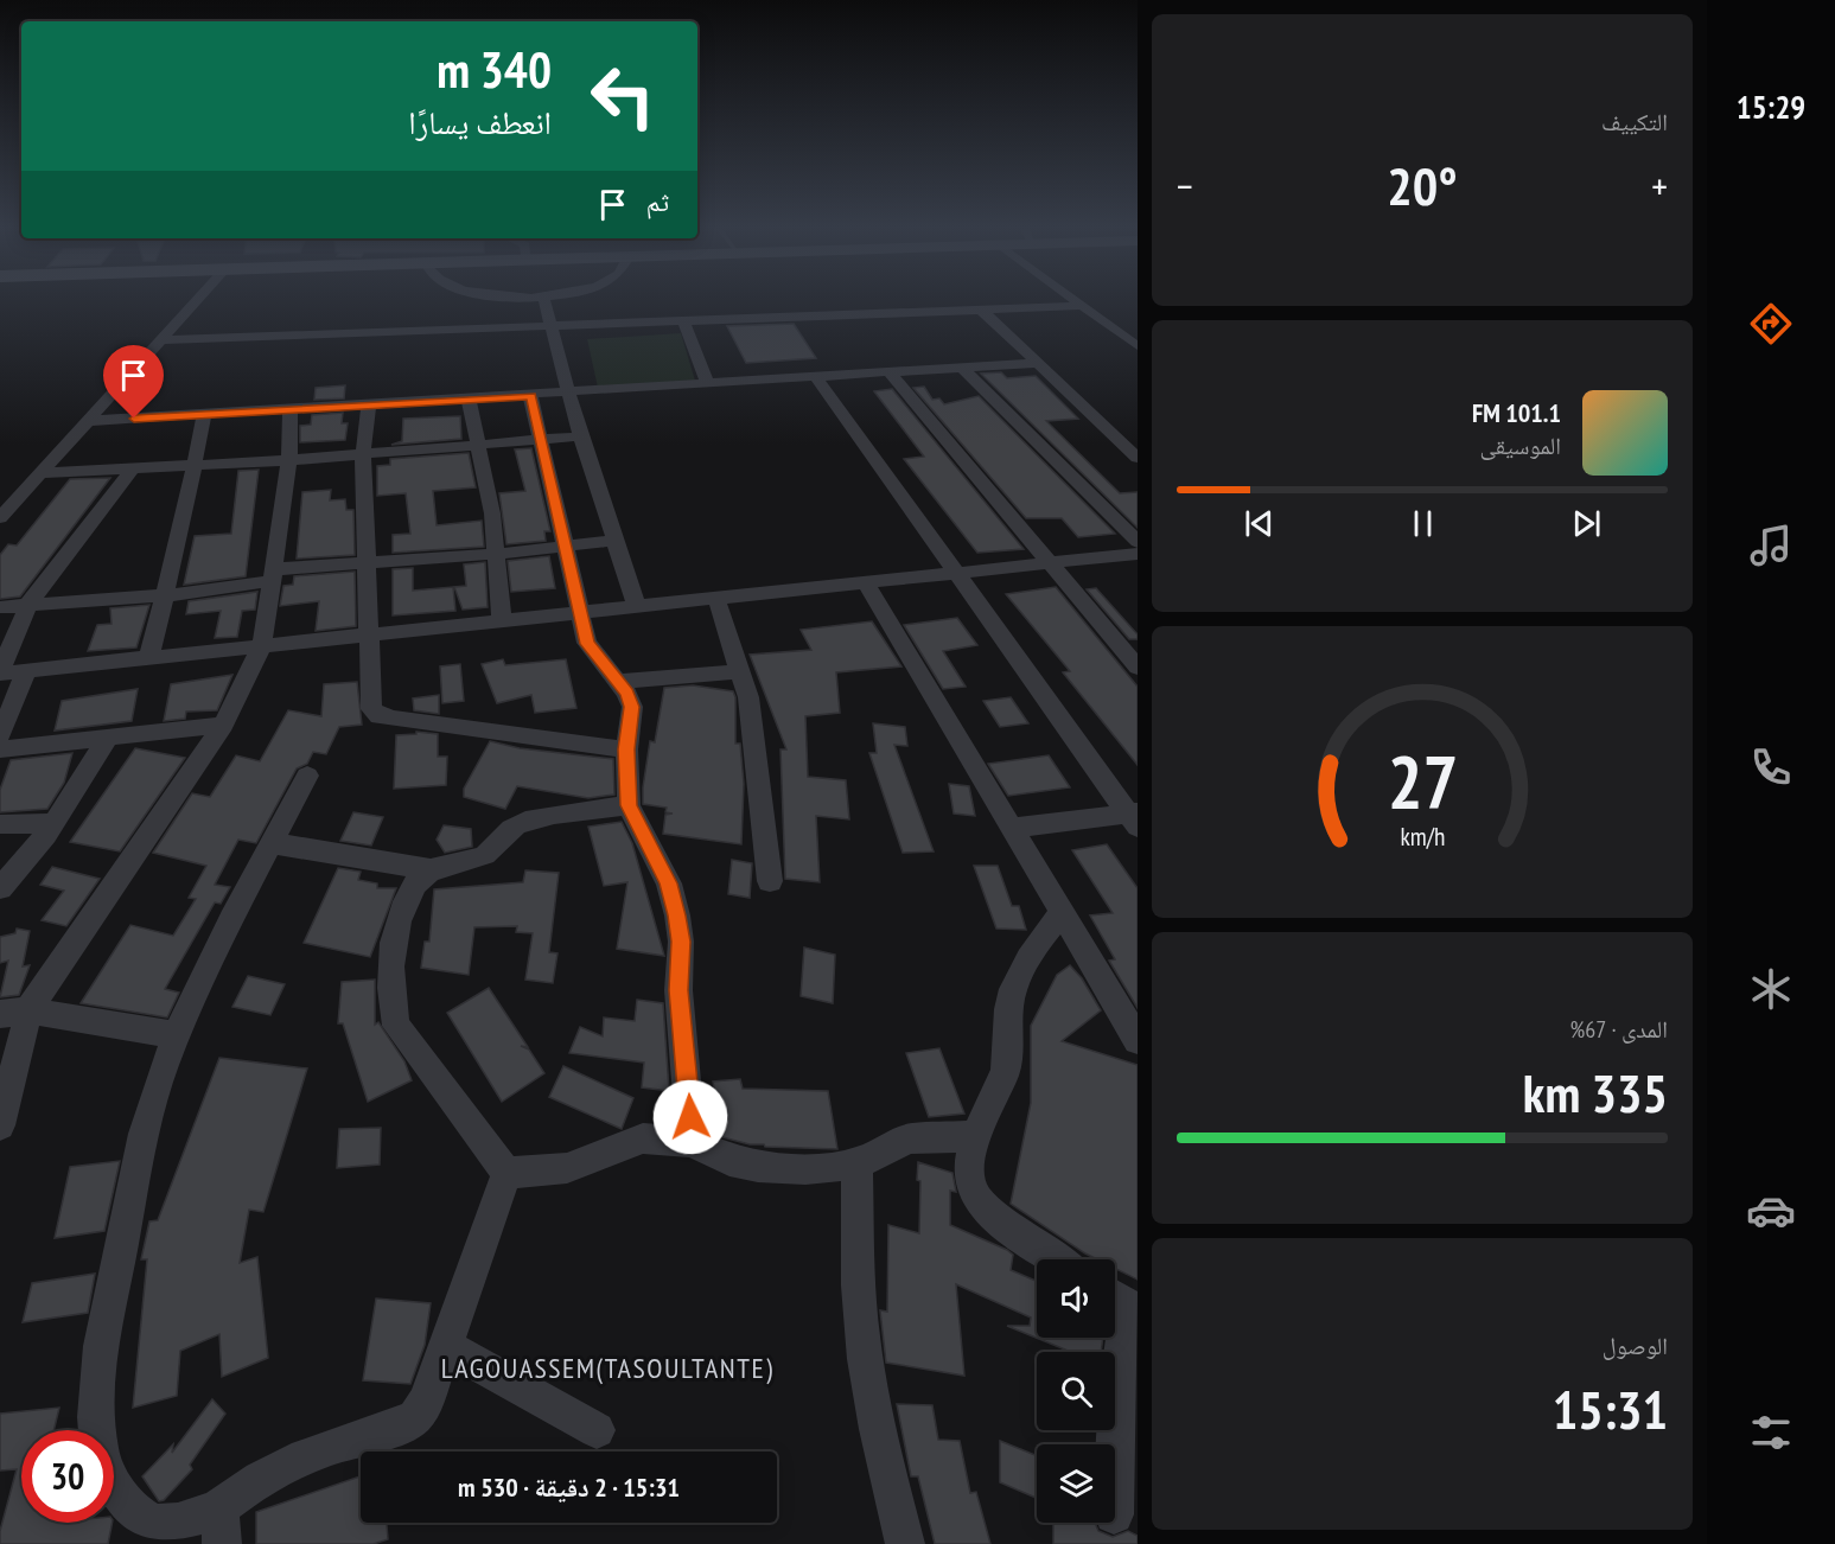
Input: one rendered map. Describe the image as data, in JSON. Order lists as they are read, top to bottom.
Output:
{
  "districts": ["LAGOUASSEM(TASOULTANTE)"],
  "page": {
    "tabs": "15:29",
    "tile": [
      "التكييف",
      ["المدى · 67%", "335 km"],
      ["الوصول", "15:31"]
    ],
    "turn": ["340 m", "انعطف يسارًا"],
    "heat": ["−", "20°", "+"],
    "then": "ثم",
    "song": ["101.1 FM", "الموسيقى"],
    "limit": "30",
    "trip": "15:31 · 2 دقيقة · 530 m",
    "gauge": ["27", "km/h"]
  }
}
